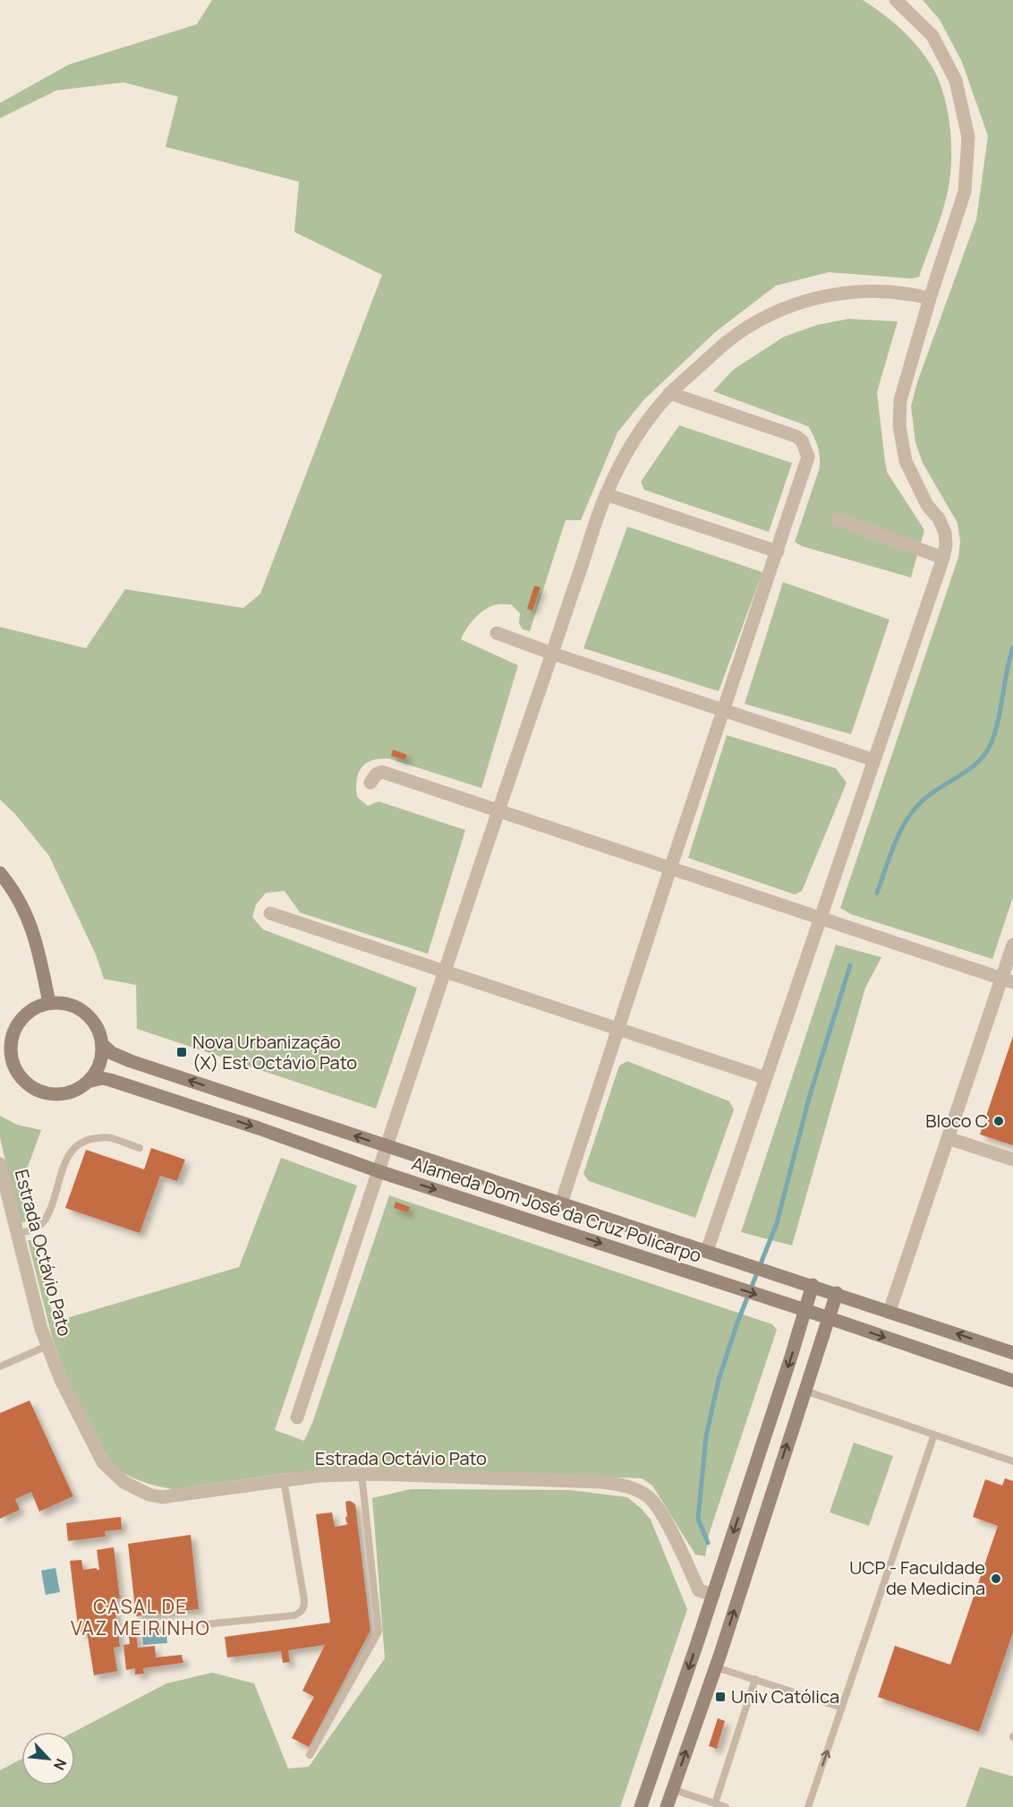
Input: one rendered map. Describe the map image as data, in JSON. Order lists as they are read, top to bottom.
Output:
{
  "streets": {
    "street": ["Alameda Dom José da Cruz Policarpo", "Estrada Octávio Pato"]
  },
  "districts": ["CASAL DE VAZ MEIRINHO"],
  "places": {
    "transit": ["Nova Urbanização (X) Est Octávio Pato", "Univ Católica"],
    "other": ["Bloco C", "UCP - Faculdade de Medicina"]
  },
  "north": "bottom right"
}
